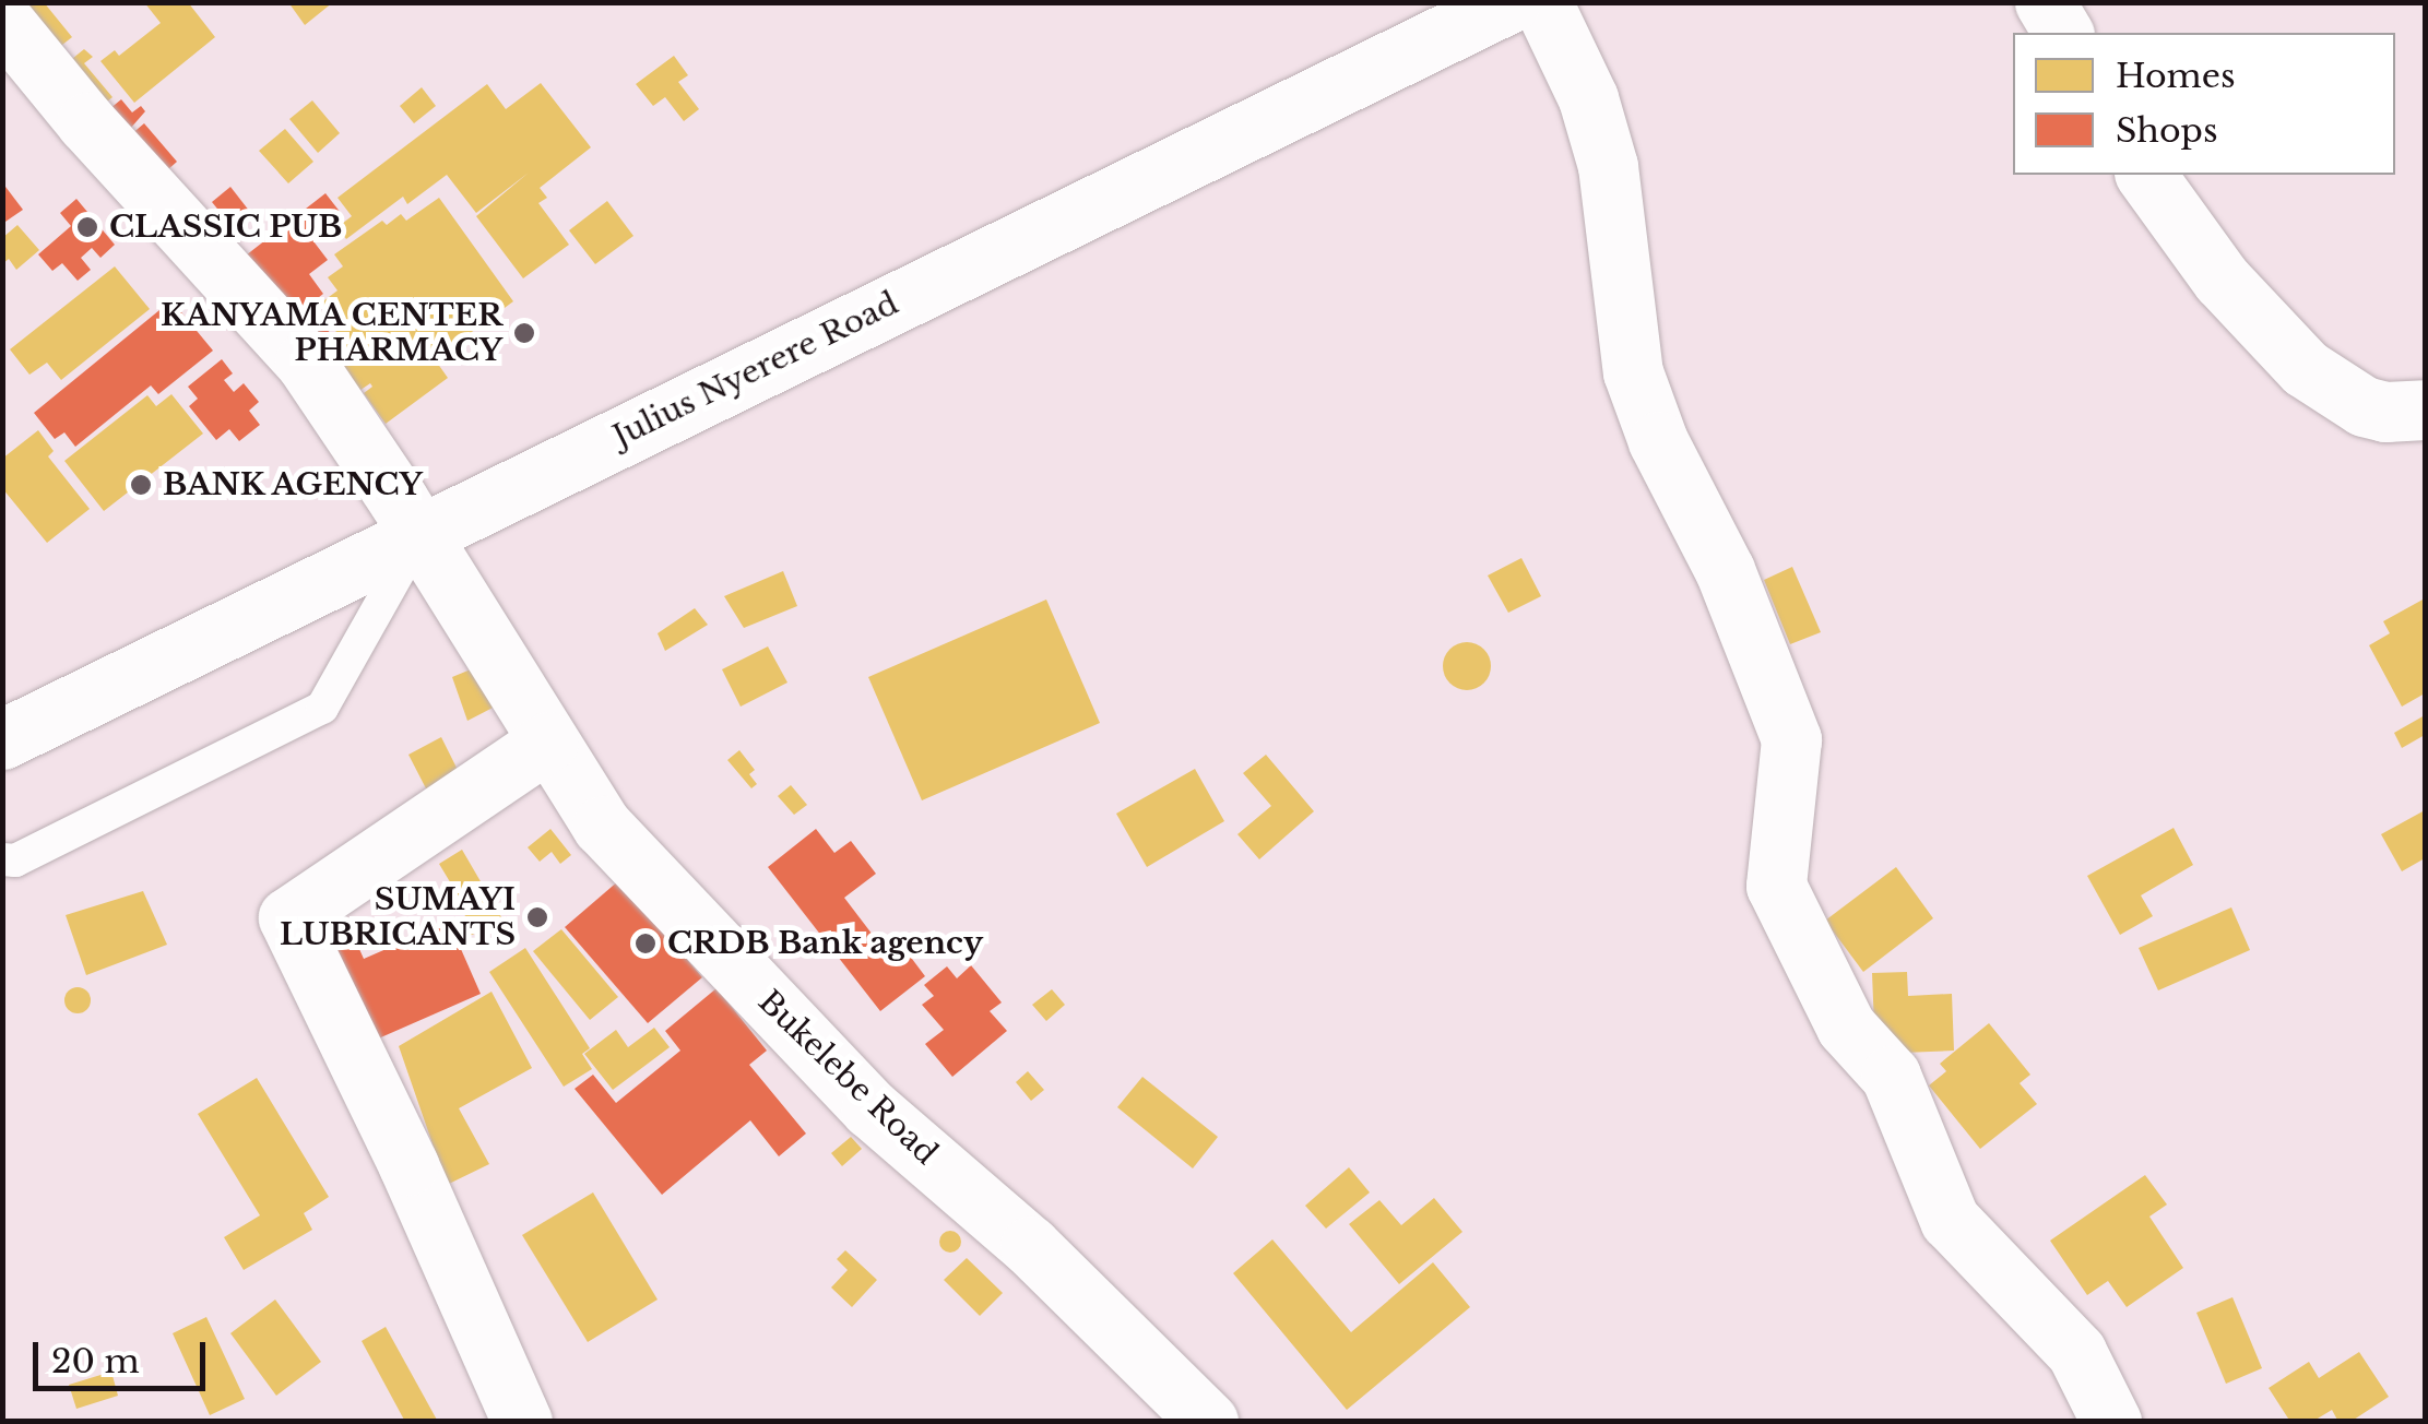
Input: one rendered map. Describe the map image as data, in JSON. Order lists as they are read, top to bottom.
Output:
{
  "streets": {
    "main road": ["Julius Nyerere Road", "Bukelebe Road"]
  },
  "crossings": [
    ["Julius Nyerere Road", "Bukelebe Road"]
  ],
  "places": [
    "CLASSIC PUB",
    "KANYAMA CENTER PHARMACY",
    "BANK AGENCY",
    "SUMAYI LUBRICANTS",
    "CRDB Bank agency"
  ],
  "legend": ["Homes", "Shops"],
  "scale_bar": "20 m"
}
